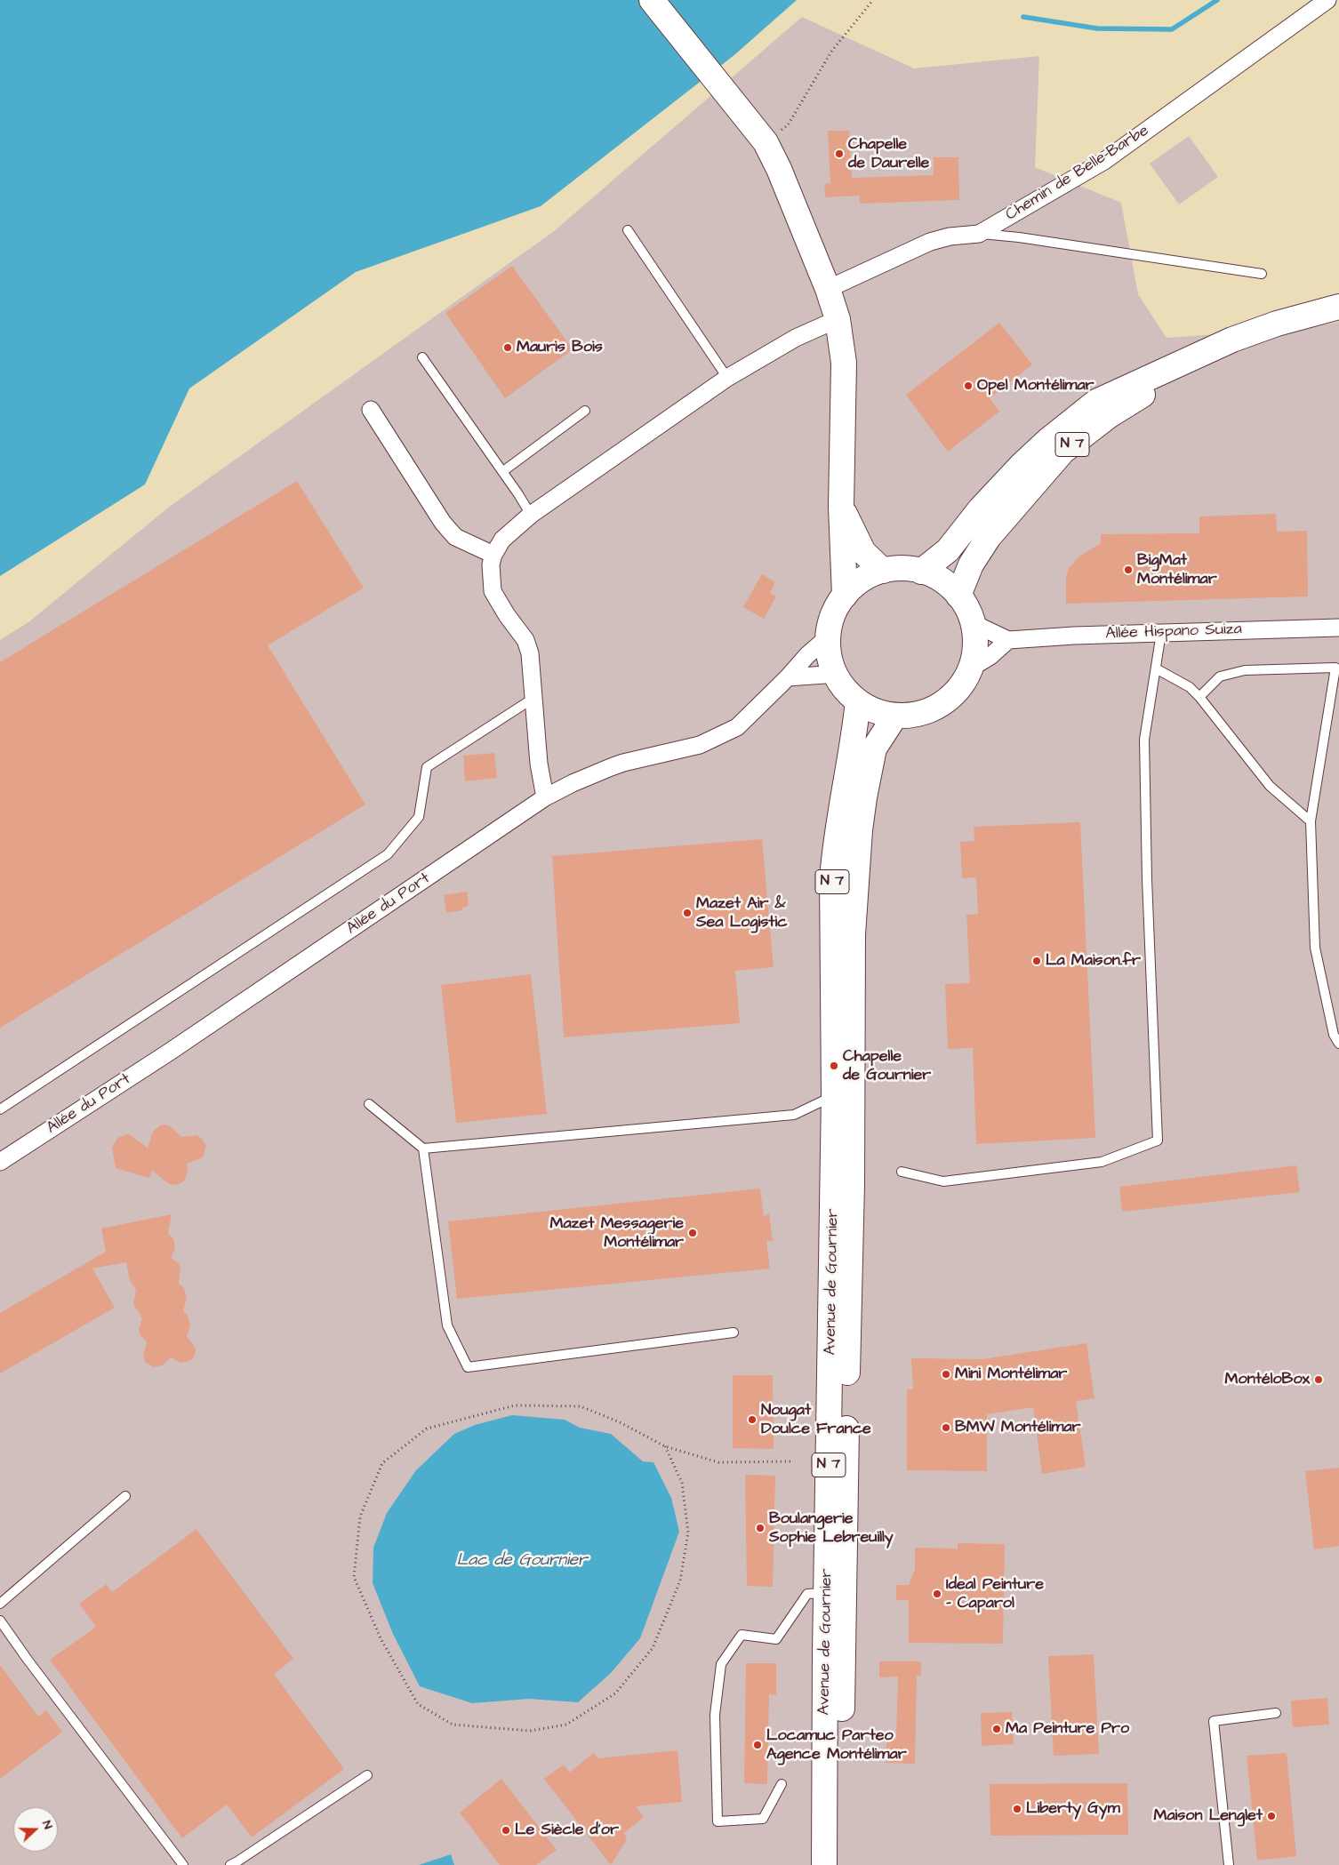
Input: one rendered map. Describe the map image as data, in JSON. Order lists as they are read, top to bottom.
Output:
{
  "streets": {
    "main road": ["N 7", "Avenue de Gournier"],
    "street": ["Chemin de Belle-Barbe", "Allée Hispano Suiza", "Allée du Port"]
  },
  "crossings": [
    ["N 7", "Allée Hispano Suiza"],
    ["N 7", "Allée du Port"],
    ["N 7", "Avenue de Gournier"],
    ["Allée Hispano Suiza", "Allée du Port"],
    ["Allée Hispano Suiza", "Avenue de Gournier"],
    ["Allée du Port", "Avenue de Gournier"]
  ],
  "water": ["Lac de Gournier"],
  "places": [
    "Chapelle de Daurelle",
    "Mauris Bois",
    "Opel Montélimar",
    "BigMat Montélimar",
    "Mazet Air & Sea Logistic",
    "La Maison.fr",
    "Chapelle de Gournier",
    "Mazet Messagerie Montélimar",
    "Mini Montélimar",
    "MontéloBox",
    "Nougat Doulce France",
    "BMW Montélimar",
    "Boulangerie Sophie Lebreuilly",
    "Ideal Peinture - Caparol",
    "Ma Peinture Pro",
    "Locamuc Parteo Agence Montélimar",
    "Liberty Gym",
    "Maison Lenglet",
    "Le Siècle d'or"
  ],
  "north": "right"
}
